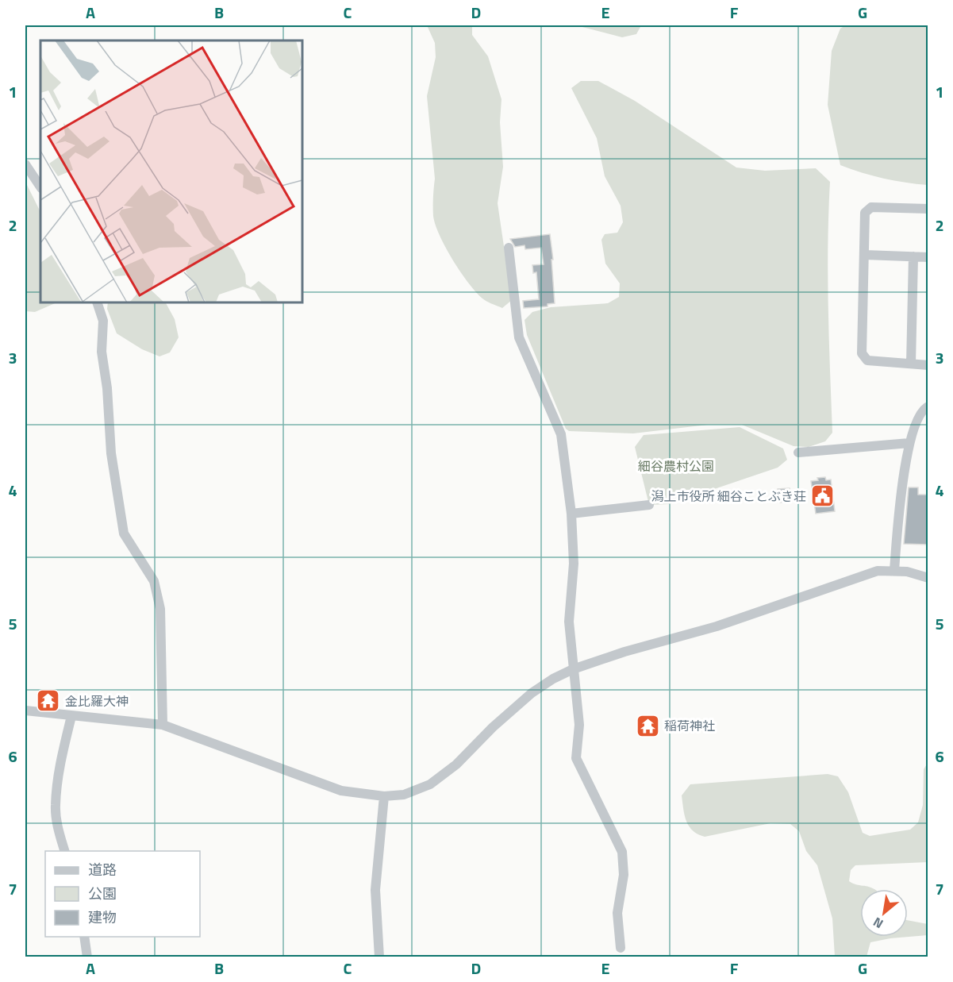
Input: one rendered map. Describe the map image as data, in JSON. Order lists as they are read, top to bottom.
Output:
{
  "parks": ["細谷農村公園"],
  "places": {
    "public building": ["潟上市役所 細谷ことぶき荘"],
    "temple": ["金比羅大神", "稲荷神社"]
  },
  "legend": ["道路", "公園", "建物"],
  "north": "bottom left",
  "grid": {
    "columns": [
      "A",
      "B",
      "C",
      "D",
      "E",
      "F",
      "G"
    ],
    "rows": [
      "1",
      "2",
      "3",
      "4",
      "5",
      "6",
      "7"
    ]
  }
}
